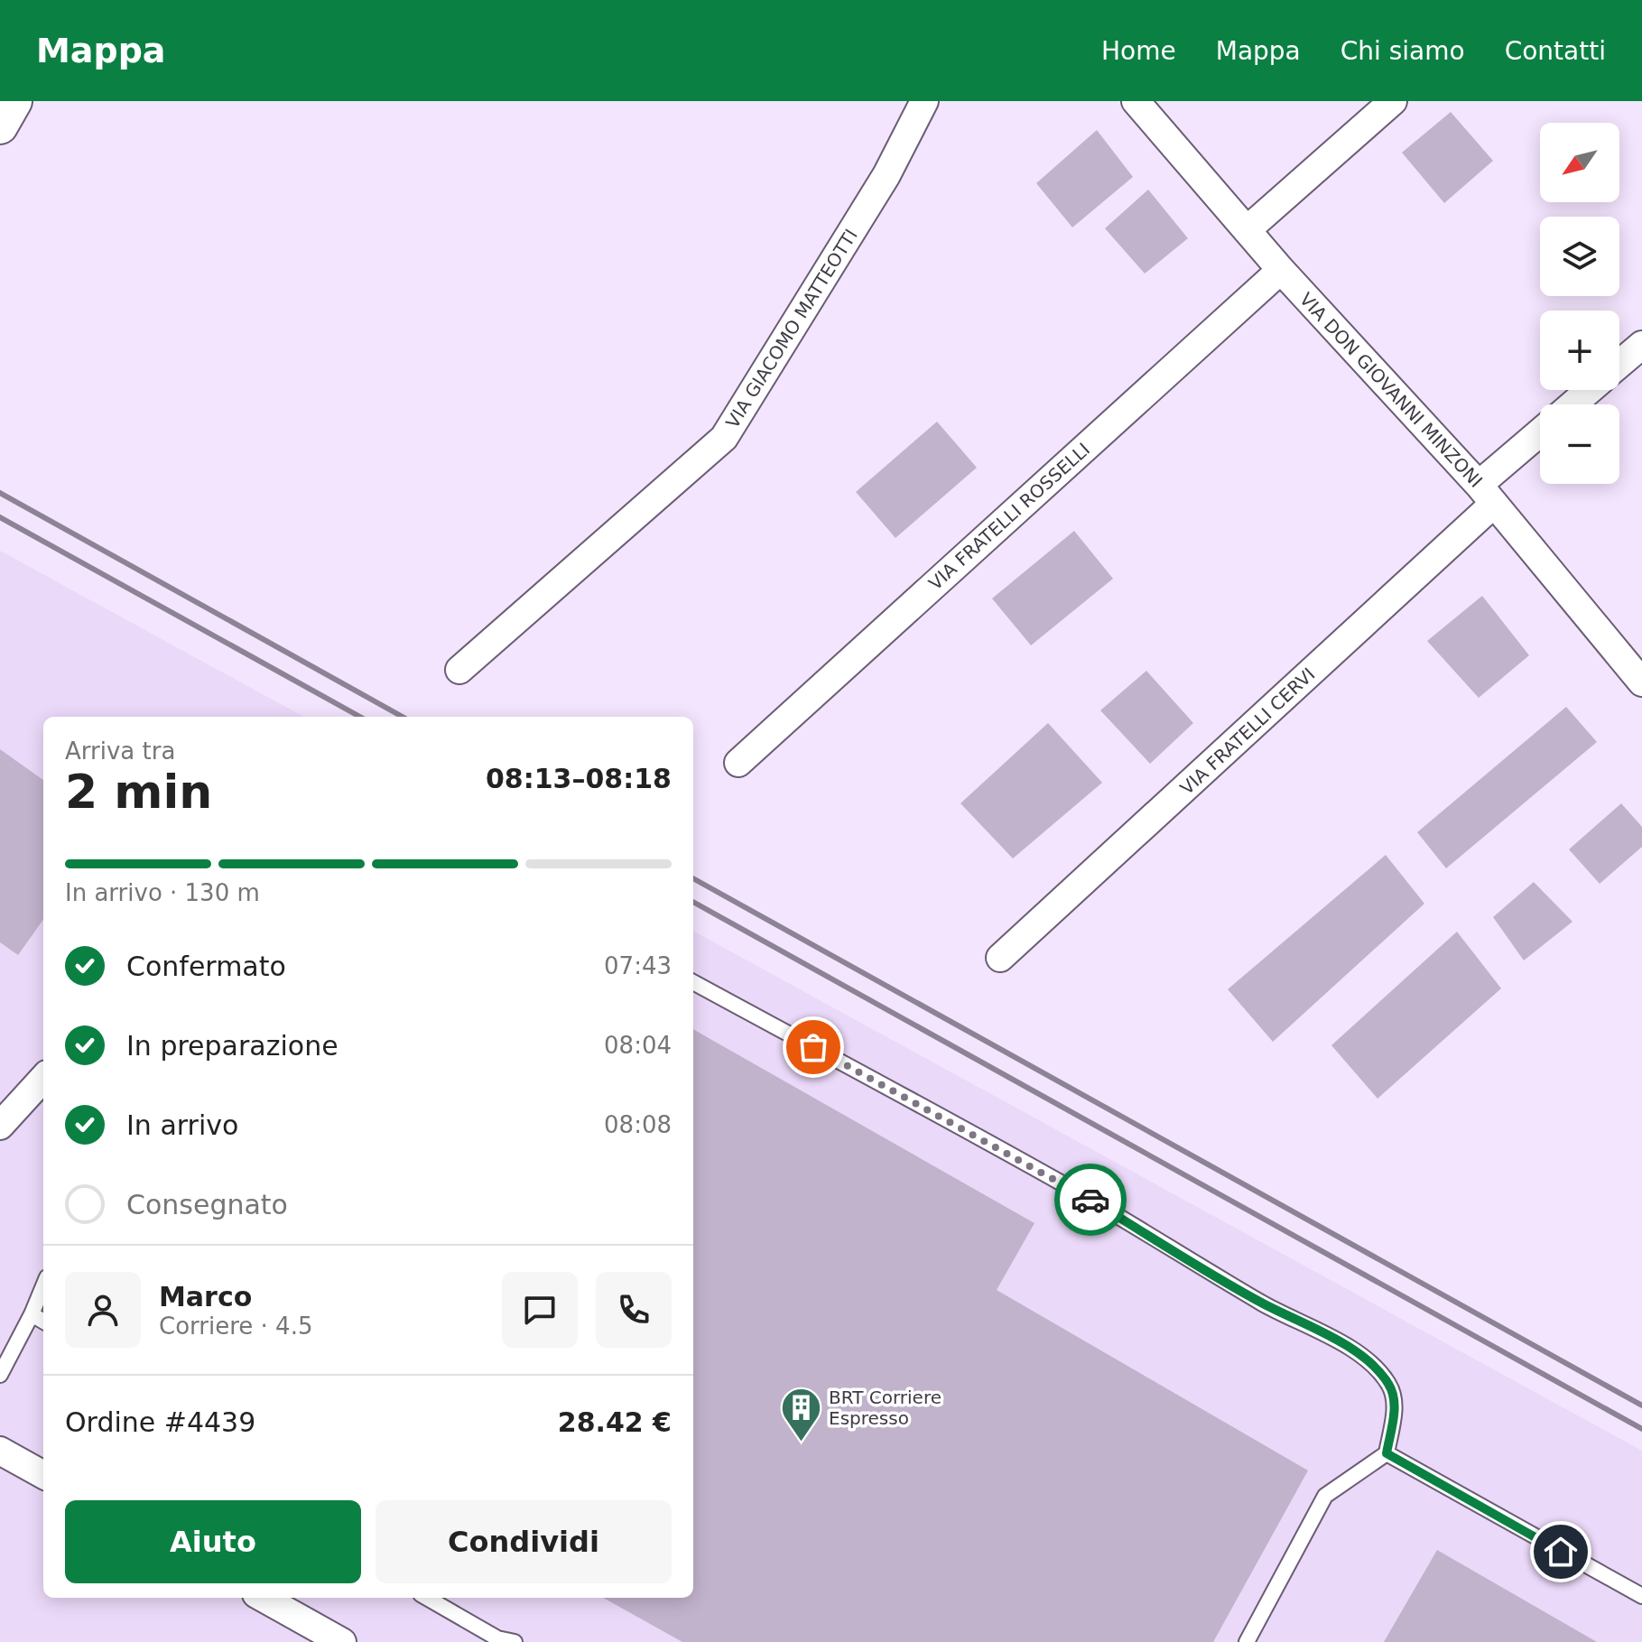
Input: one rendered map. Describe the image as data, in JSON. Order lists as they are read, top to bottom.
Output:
{
  "streets": {
    "street": [
      "VIA GIACOMO MATTEOTTI",
      "VIA DON GIOVANNI MINZONI",
      "VIA FRATELLI ROSSELLI",
      "VIA FRATELLI CERVI"
    ]
  },
  "crossings": [
    ["VIA DON GIOVANNI MINZONI", "VIA FRATELLI ROSSELLI"],
    ["VIA DON GIOVANNI MINZONI", "VIA FRATELLI CERVI"]
  ],
  "places": {
    "building": ["BRT Corriere Espresso"]
  },
  "north": "bottom left",
  "page": {
    "header": "Mappa",
    "nav": [
      "Home",
      "Mappa",
      "Chi siamo",
      "Contatti"
    ],
    "map_buttons": ["+", "−"],
    "heading": ["2 min", "Arriva tra", "08:13–08:18"],
    "panel": [
      "Marco",
      "Corriere · 4.5",
      "Ordine #4439",
      "28.42 €"
    ],
    "bar": "In arrivo · 130 m",
    "list": [
      ["Confermato", "07:43"],
      ["In preparazione", "08:04"],
      ["In arrivo", "08:08"],
      "Consegnato"
    ],
    "buttons": ["Aiuto", "Condividi"]
  }
}
